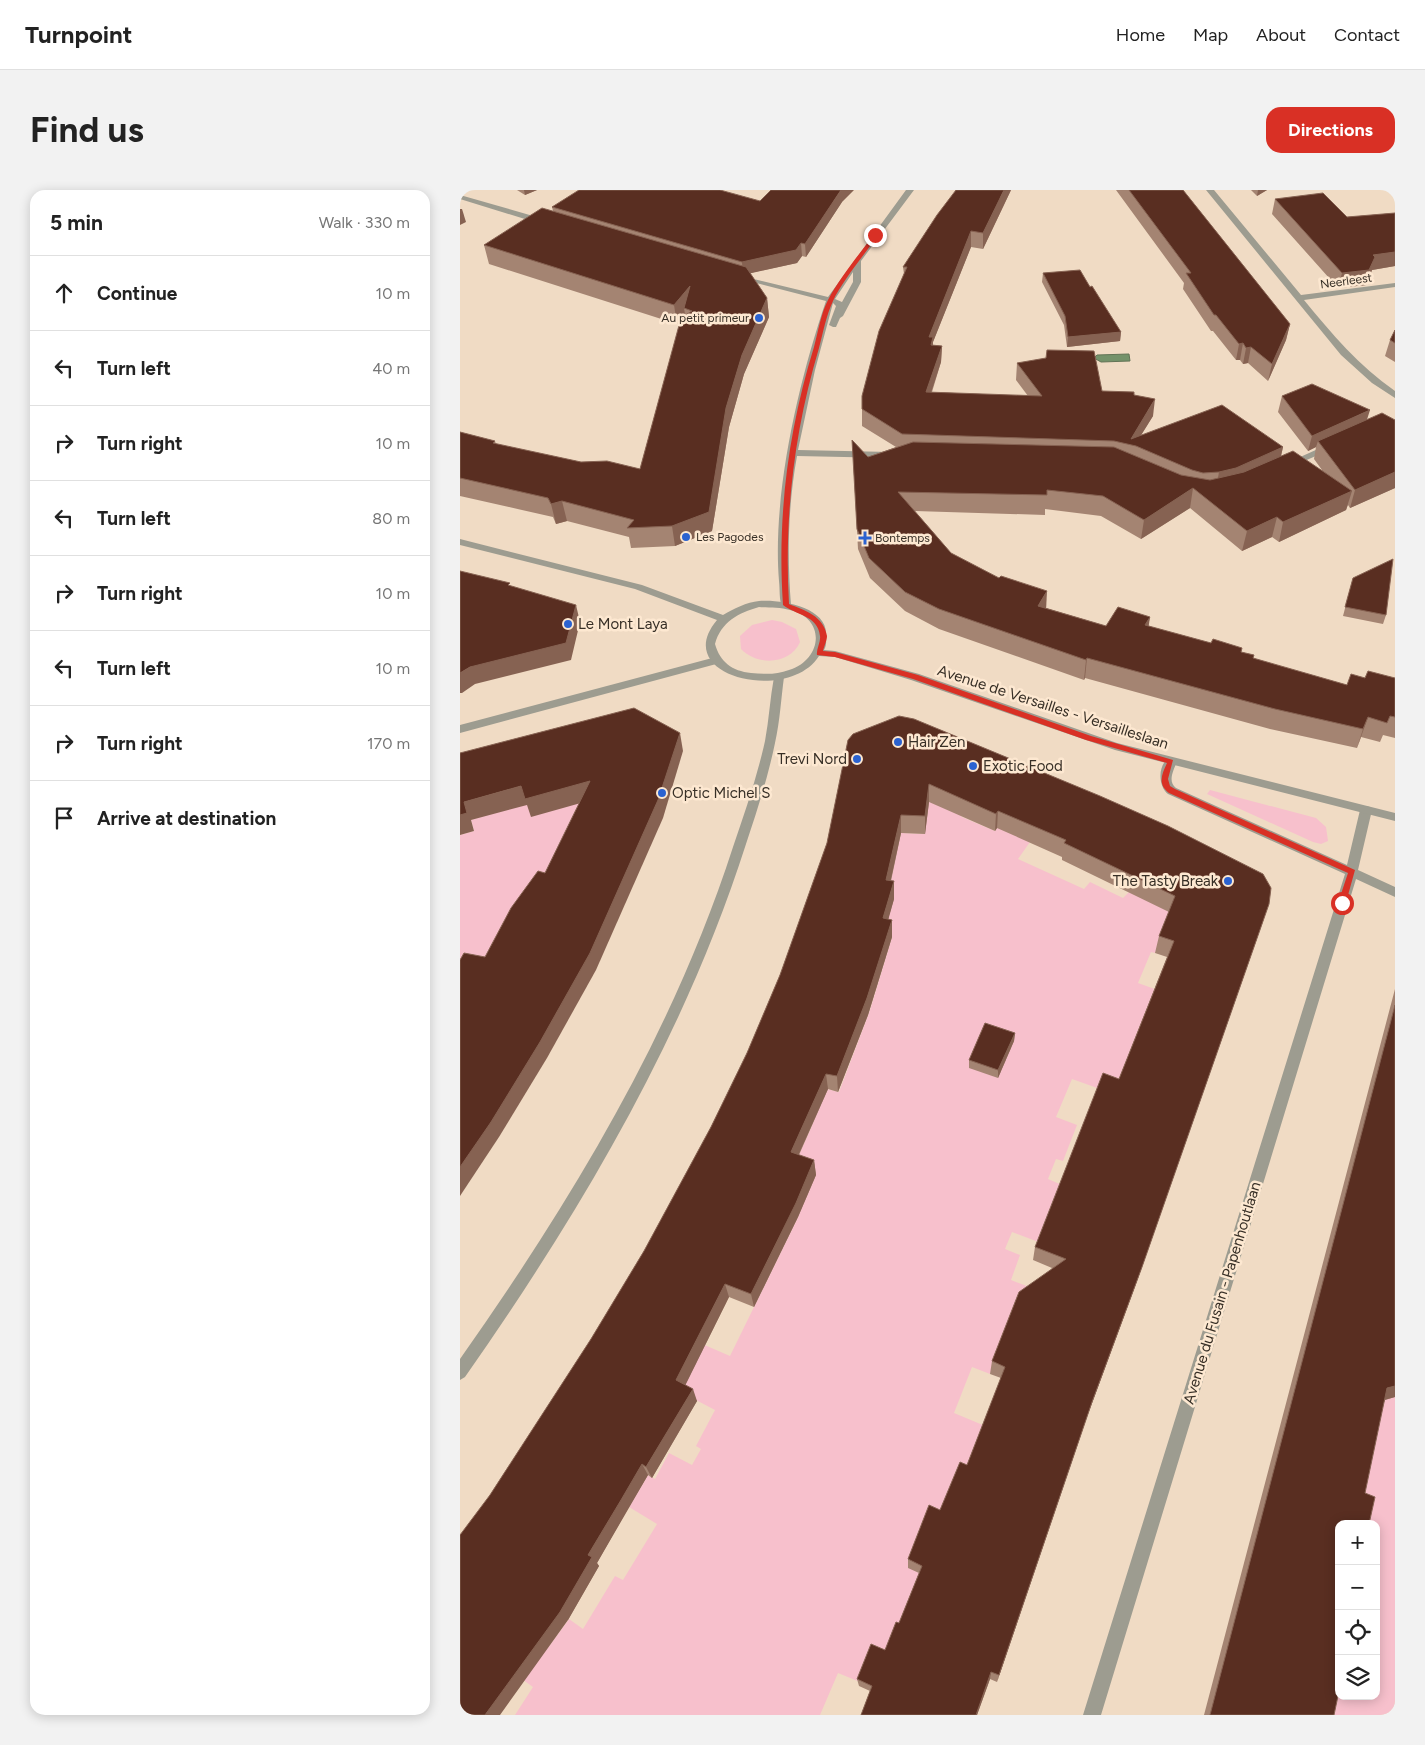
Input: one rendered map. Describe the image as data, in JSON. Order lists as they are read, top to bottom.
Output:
{
  "streets": {
    "street": ["Neerleest", "Avenue de Versailles - Versailleslaan", "Avenue du Fusain - Papenhoutlaan"]
  },
  "crossings": [
    ["Avenue de Versailles - Versailleslaan", "Avenue du Fusain - Papenhoutlaan"]
  ],
  "places": {
    "other": [
      "Au petit primeur",
      "Les Pagodes",
      "Le Mont Laya",
      "Hair Zen",
      "Trevi Nord",
      "Exotic Food",
      "Optic Michel S",
      "The Tasty Break"
    ],
    "health": ["Bontemps"]
  },
  "page": {
    "header": "Turnpoint",
    "nav": [
      "Home",
      "Map",
      "About",
      "Contact"
    ],
    "buttons": "Directions",
    "title": "Find us",
    "heading": ["5 min", "Walk · 330 m"],
    "list": [
      ["Continue", "10 m"],
      ["Turn left", "40 m"],
      ["Turn right", "10 m"],
      ["Turn left", "80 m"],
      ["Turn right", "10 m"],
      ["Turn left", "10 m"],
      ["Turn right", "170 m"],
      "Arrive at destination"
    ],
    "map_buttons": ["+", "−"]
  }
}
